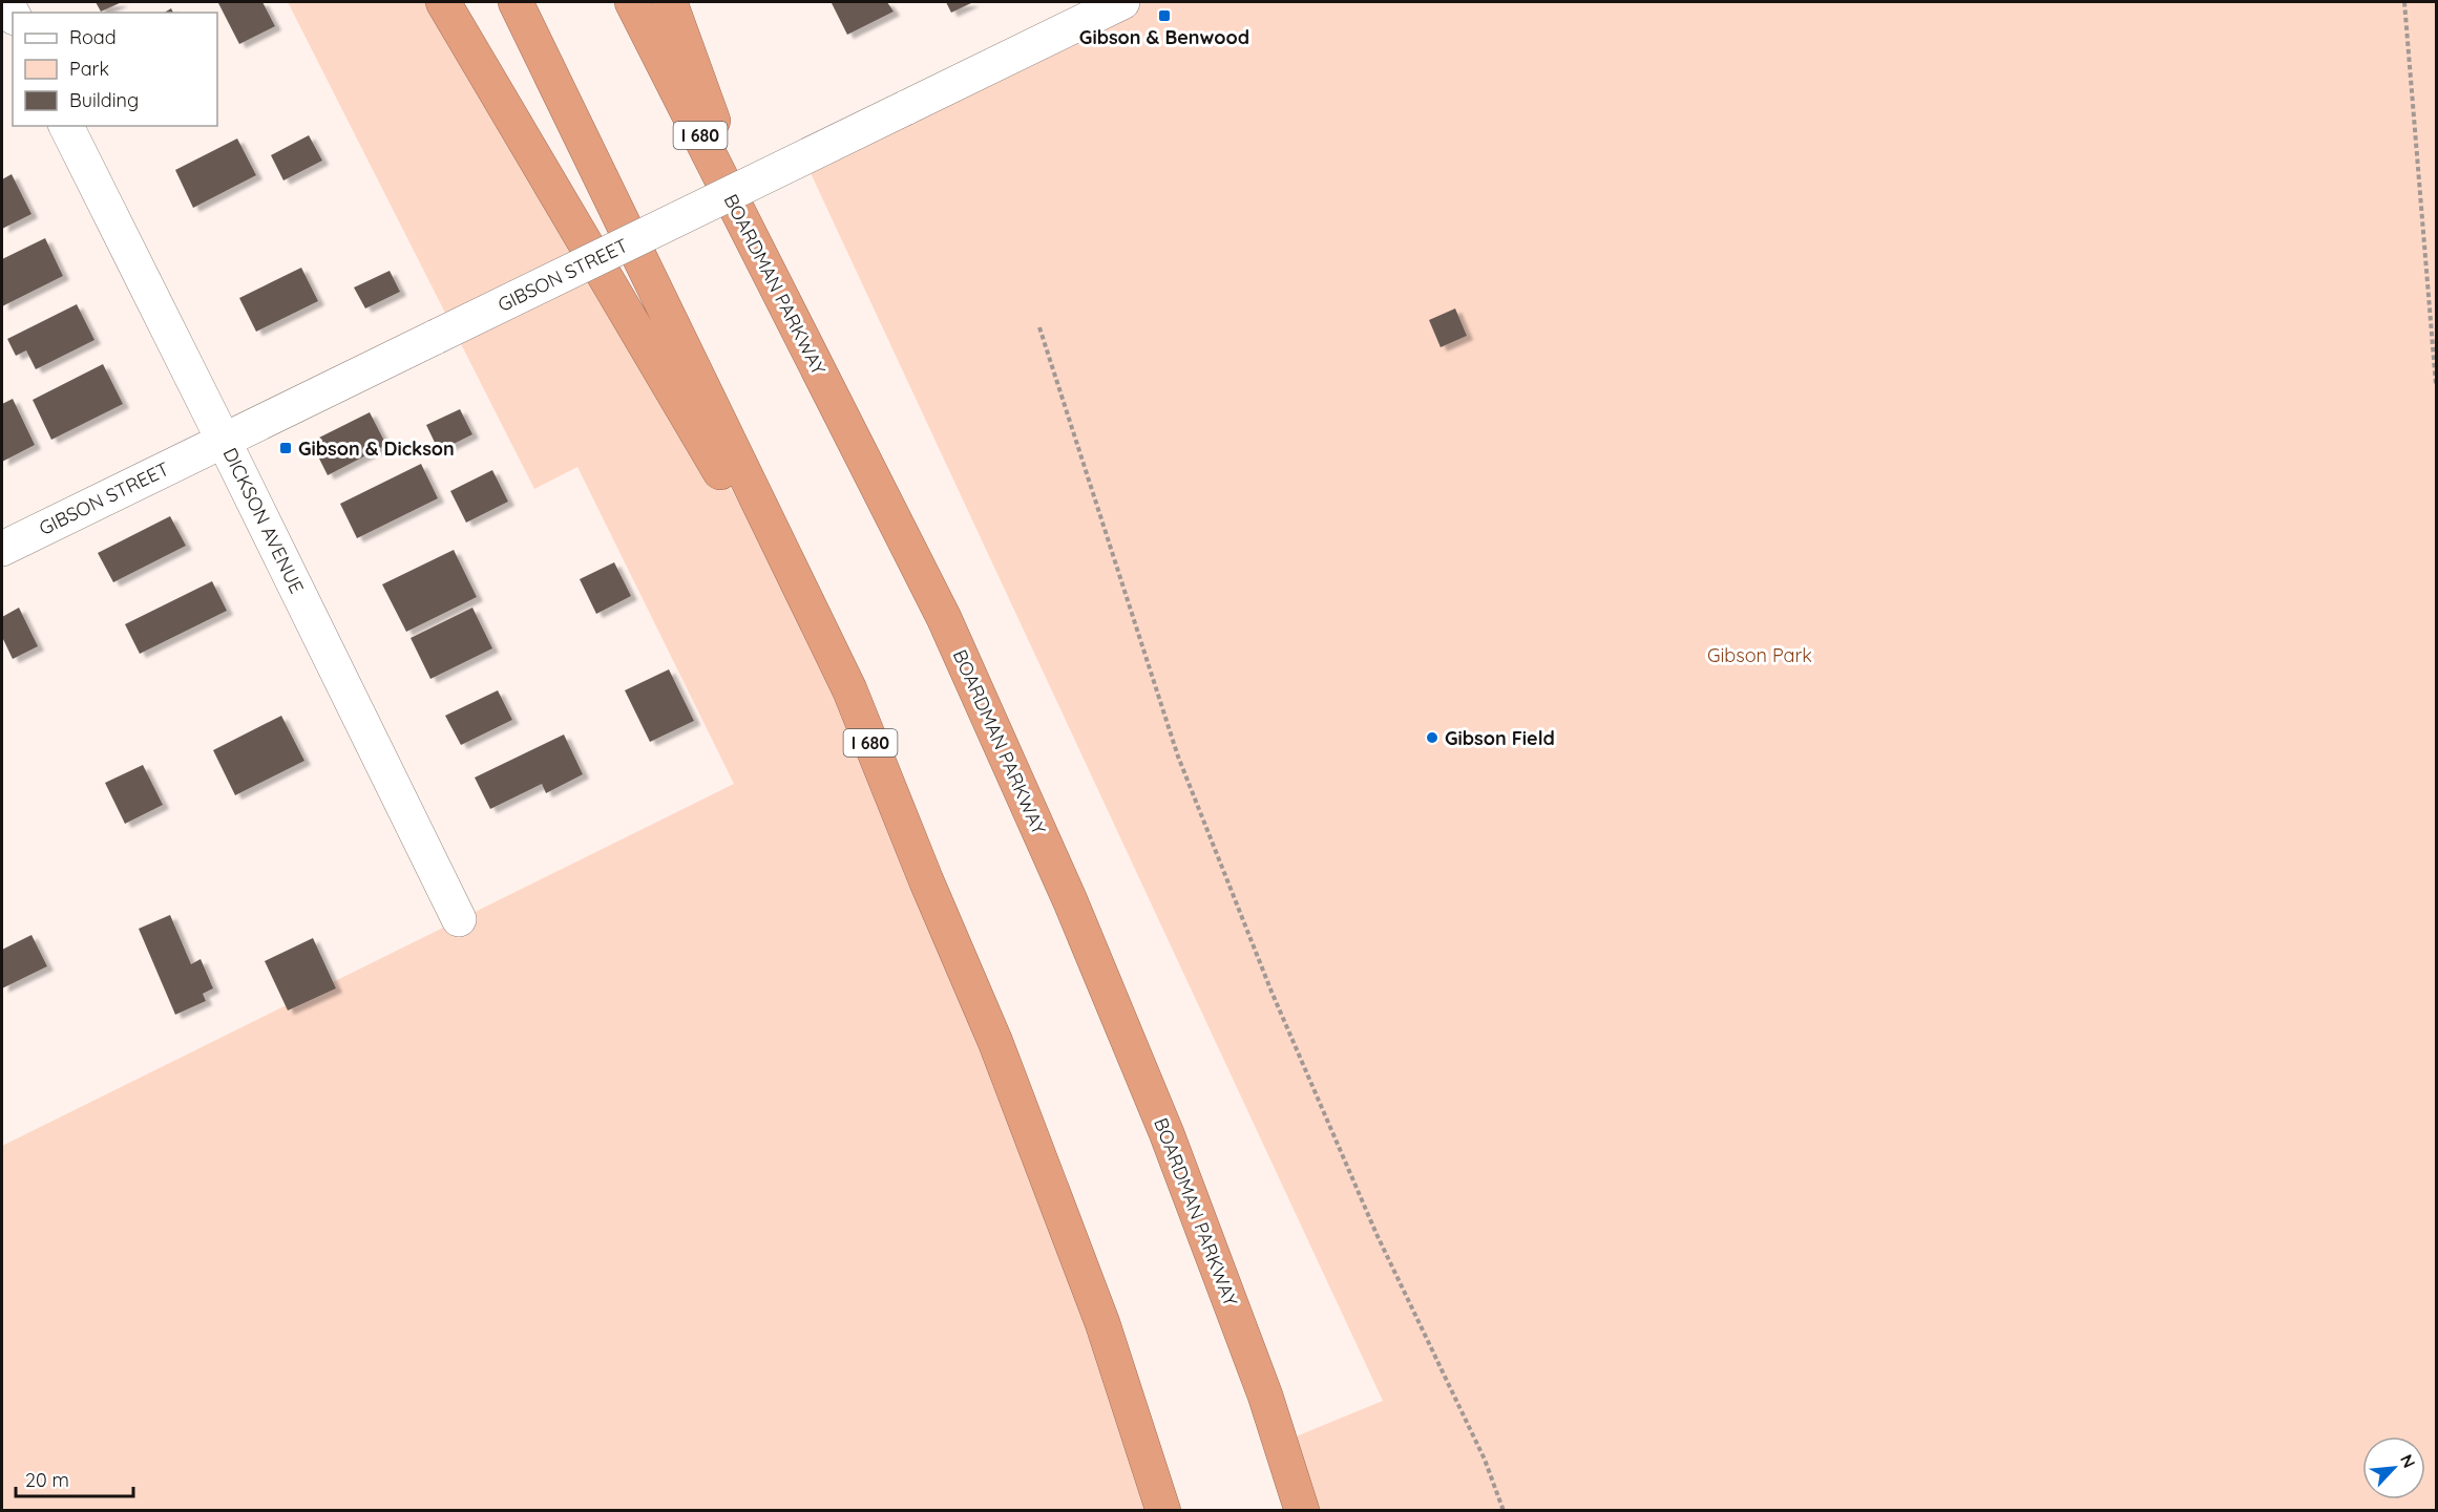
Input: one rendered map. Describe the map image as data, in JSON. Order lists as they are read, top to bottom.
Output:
{
  "streets": {
    "highway": ["I 680", "BOARDMAN PARKWAY"],
    "street": ["GIBSON STREET", "DICKSON AVENUE"]
  },
  "crossings": [
    ["GIBSON STREET", "DICKSON AVENUE"]
  ],
  "parks": ["Gibson Park"],
  "places": {
    "transit": ["Gibson & Benwood", "Gibson & Dickson"],
    "other": ["Gibson Field"]
  },
  "legend": ["Road", "Park", "Building"],
  "scale_bar": "20 m",
  "north": "top right"
}
